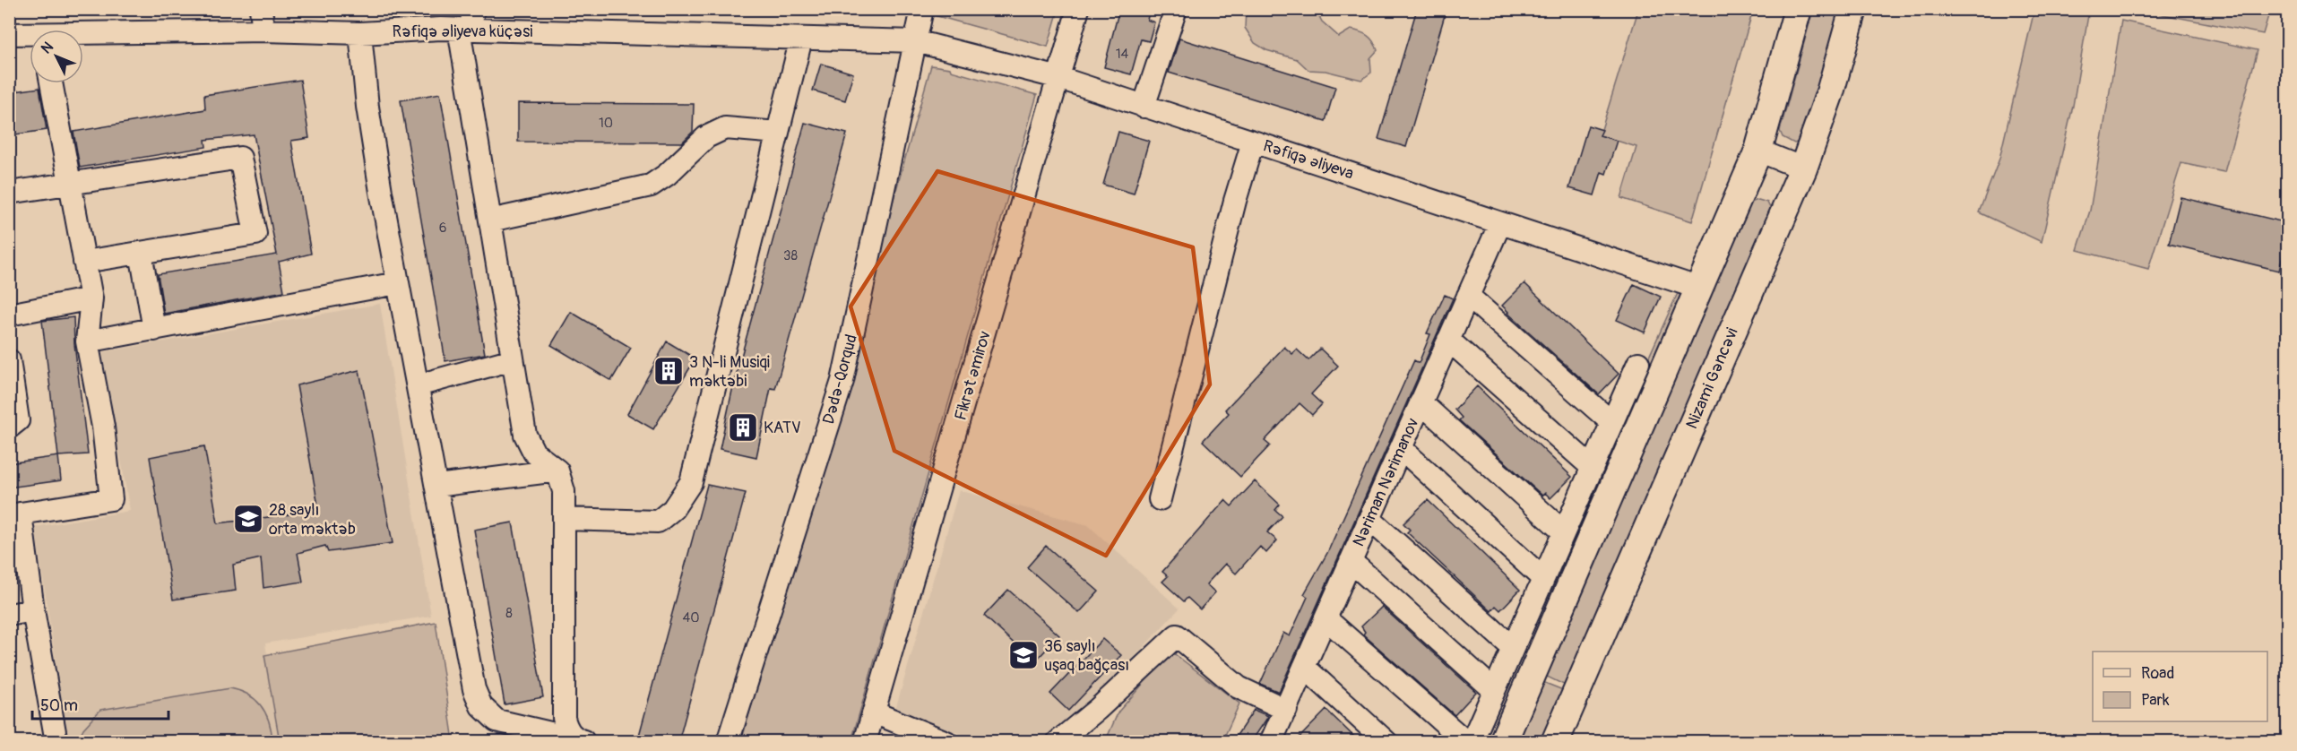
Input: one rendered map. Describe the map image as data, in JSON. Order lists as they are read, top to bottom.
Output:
{
  "streets": {
    "main road": ["Nizami Gəncəvi"],
    "street": [
      "Rəfiqə Əliyeva küçəsi",
      "Rəfiqə Əliyeva",
      "Fikrət Əmirov",
      "Dədə-Qorqud",
      "Nəriman Nərimanov"
    ]
  },
  "crossings": [
    ["Rəfiqə Əliyeva küçəsi", "Rəfiqə Əliyeva"],
    ["Rəfiqə Əliyeva küçəsi", "Dədə-Qorqud"],
    ["Rəfiqə Əliyeva", "Fikrət Əmirov"],
    ["Rəfiqə Əliyeva", "Dədə-Qorqud"],
    ["Rəfiqə Əliyeva", "Nəriman Nərimanov"]
  ],
  "places": {
    "building": ["3 N-li Musiqi məktəbi", "KATV"],
    "school or university": ["28 saylı orta məktəb", "36 saylı uşaq bağçası"]
  },
  "house_numbers": [
    "14",
    "10",
    "6",
    "38",
    "8",
    "40"
  ],
  "legend": ["Road", "Park"],
  "scale_bar": "50 m",
  "north": "top left"
}
